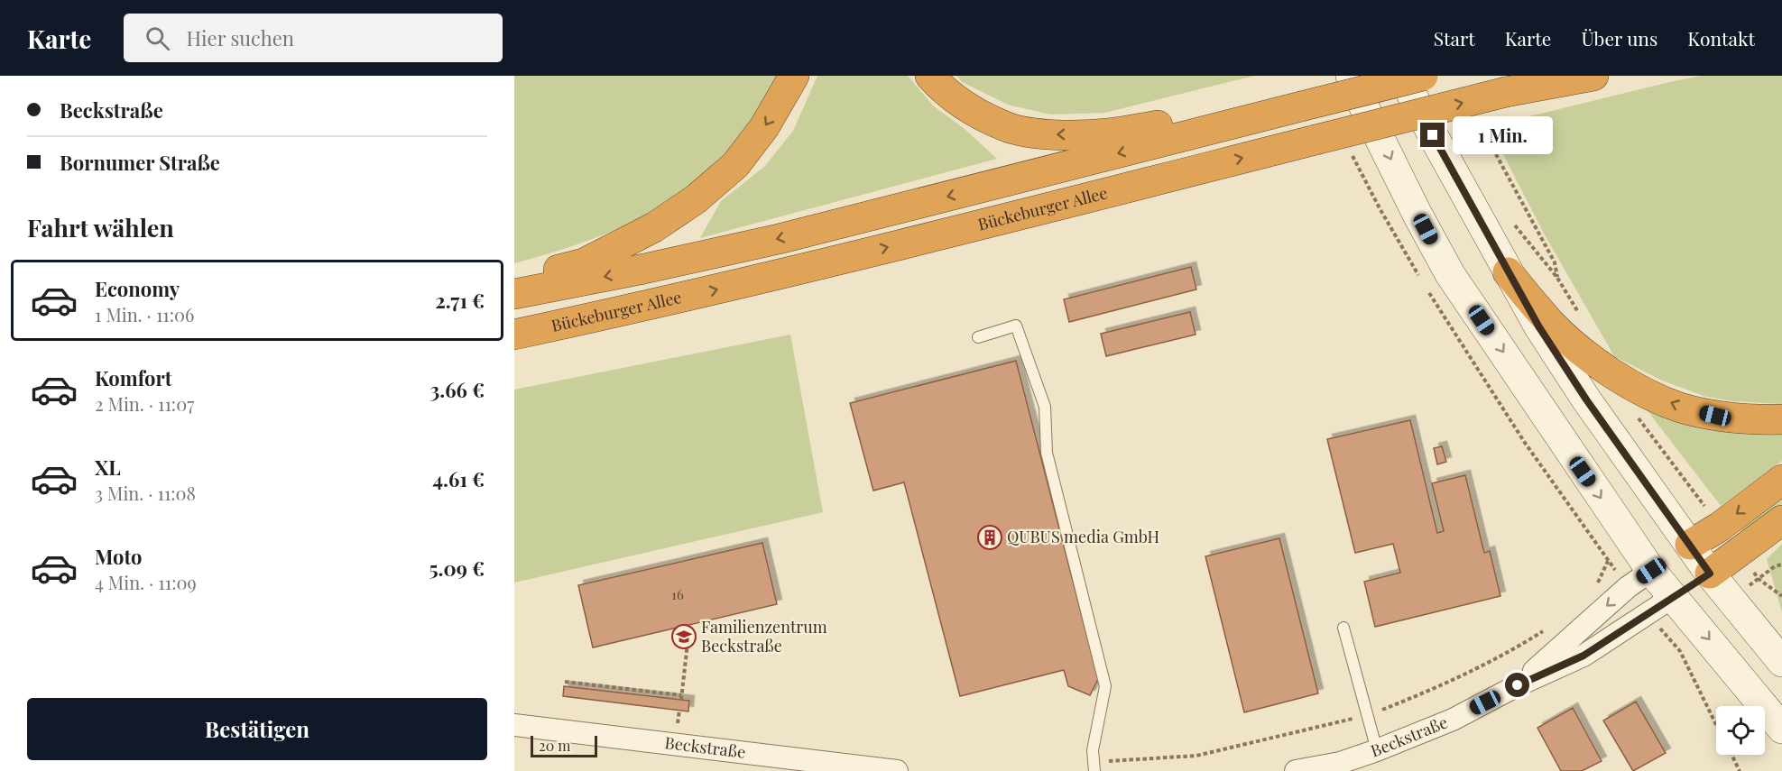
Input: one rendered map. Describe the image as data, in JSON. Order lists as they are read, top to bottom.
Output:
{
  "streets": {
    "highway": ["Bückeburger Allee"],
    "street": ["Beckstraße"]
  },
  "places": {
    "building": ["QUBUS media GmbH"],
    "school or university": ["Familienzentrum Beckstraße"]
  },
  "house_numbers": ["16"],
  "scale_bar": "20 m",
  "page": {
    "header": "Karte",
    "search": "Hier suchen",
    "nav": [
      "Start",
      "Karte",
      "Über uns",
      "Kontakt"
    ],
    "banner": ["Beckstraße", "Bornumer Straße"],
    "bubble": "1 Min.",
    "heading": "Fahrt wählen",
    "list": [
      {
        "name": "Economy",
        "note": "1 Min. · 11:06",
        "value": "2.71 €"
      },
      {
        "name": "Komfort",
        "note": "2 Min. · 11:07",
        "value": "3.66 €"
      },
      {
        "name": "XL",
        "note": "3 Min. · 11:08",
        "value": "4.61 €"
      },
      {
        "name": "Moto",
        "note": "4 Min. · 11:09",
        "value": "5.09 €"
      }
    ],
    "buttons": "Bestätigen",
    "scale": "20 m"
  }
}
